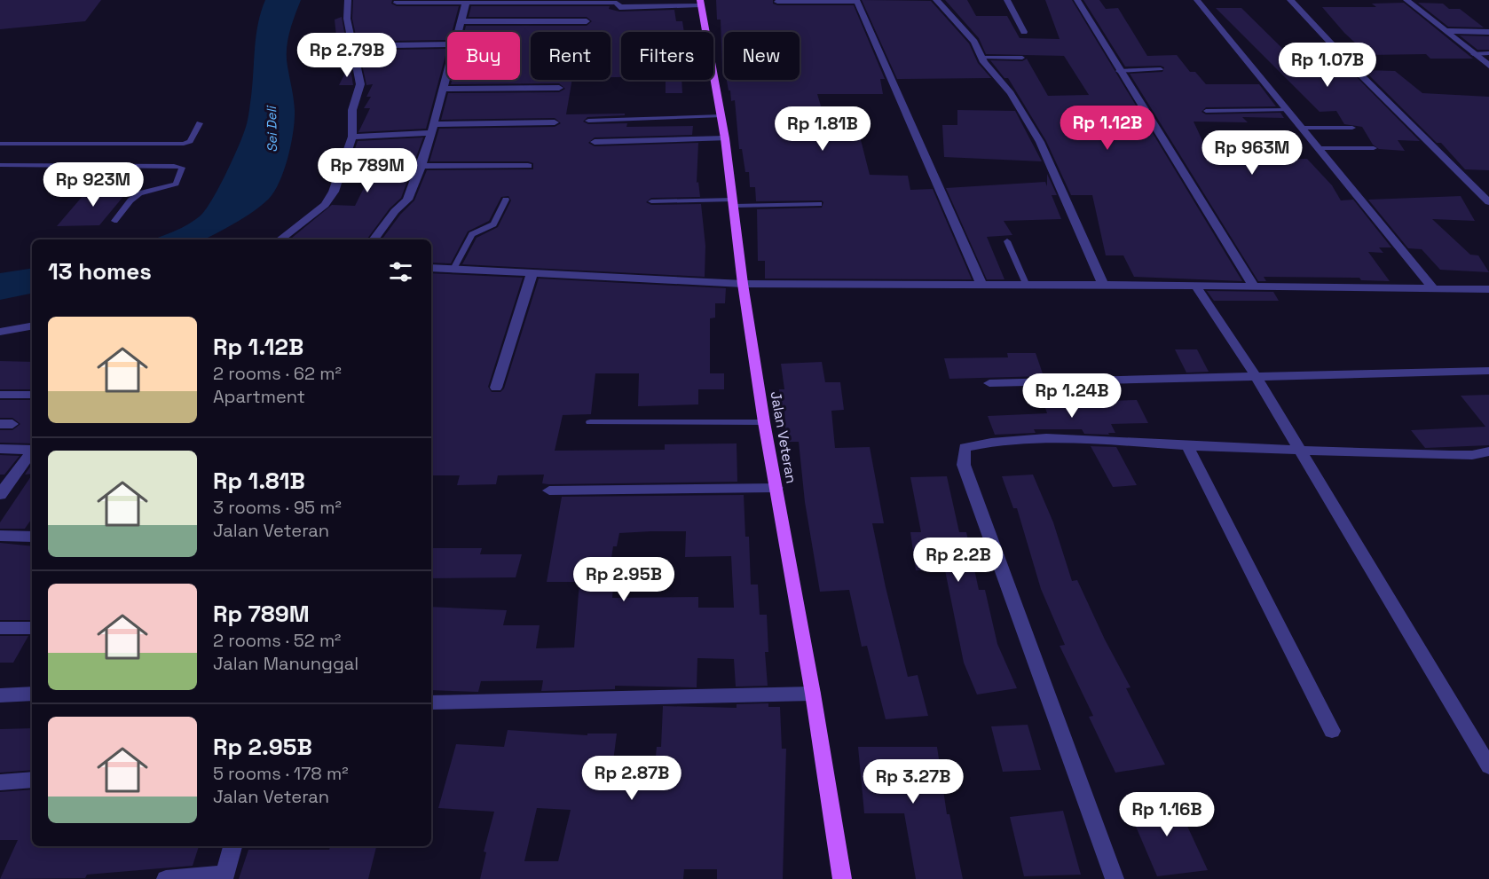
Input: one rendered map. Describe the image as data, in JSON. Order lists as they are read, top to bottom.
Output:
{
  "streets": {
    "main road": ["Jalan Veteran"]
  },
  "water": ["Sei Deli"],
  "page": {
    "chip": [
      "Buy",
      "Rent",
      "Filters",
      "New"
    ],
    "price": [
      "Rp 2.79B",
      "Rp 1.07B",
      "Rp 1.12B",
      "Rp 1.81B",
      "Rp 963M",
      "Rp 789M",
      "Rp 923M",
      "Rp 1.24B",
      "Rp 2.2B",
      "Rp 2.95B",
      "Rp 2.87B",
      "Rp 3.27B",
      "Rp 1.16B"
    ],
    "heading": "13 homes",
    "list": [
      {
        "name": "Rp 1.12B",
        "note": "2 rooms · 62 m² · Apartment"
      },
      {
        "name": "Rp 1.81B",
        "note": "3 rooms · 95 m² · Jalan Veteran"
      },
      {
        "name": "Rp 789M",
        "note": "2 rooms · 52 m² · Jalan Manunggal"
      },
      {
        "name": "Rp 2.95B",
        "note": "5 rooms · 178 m² · Jalan Veteran"
      }
    ]
  }
}
